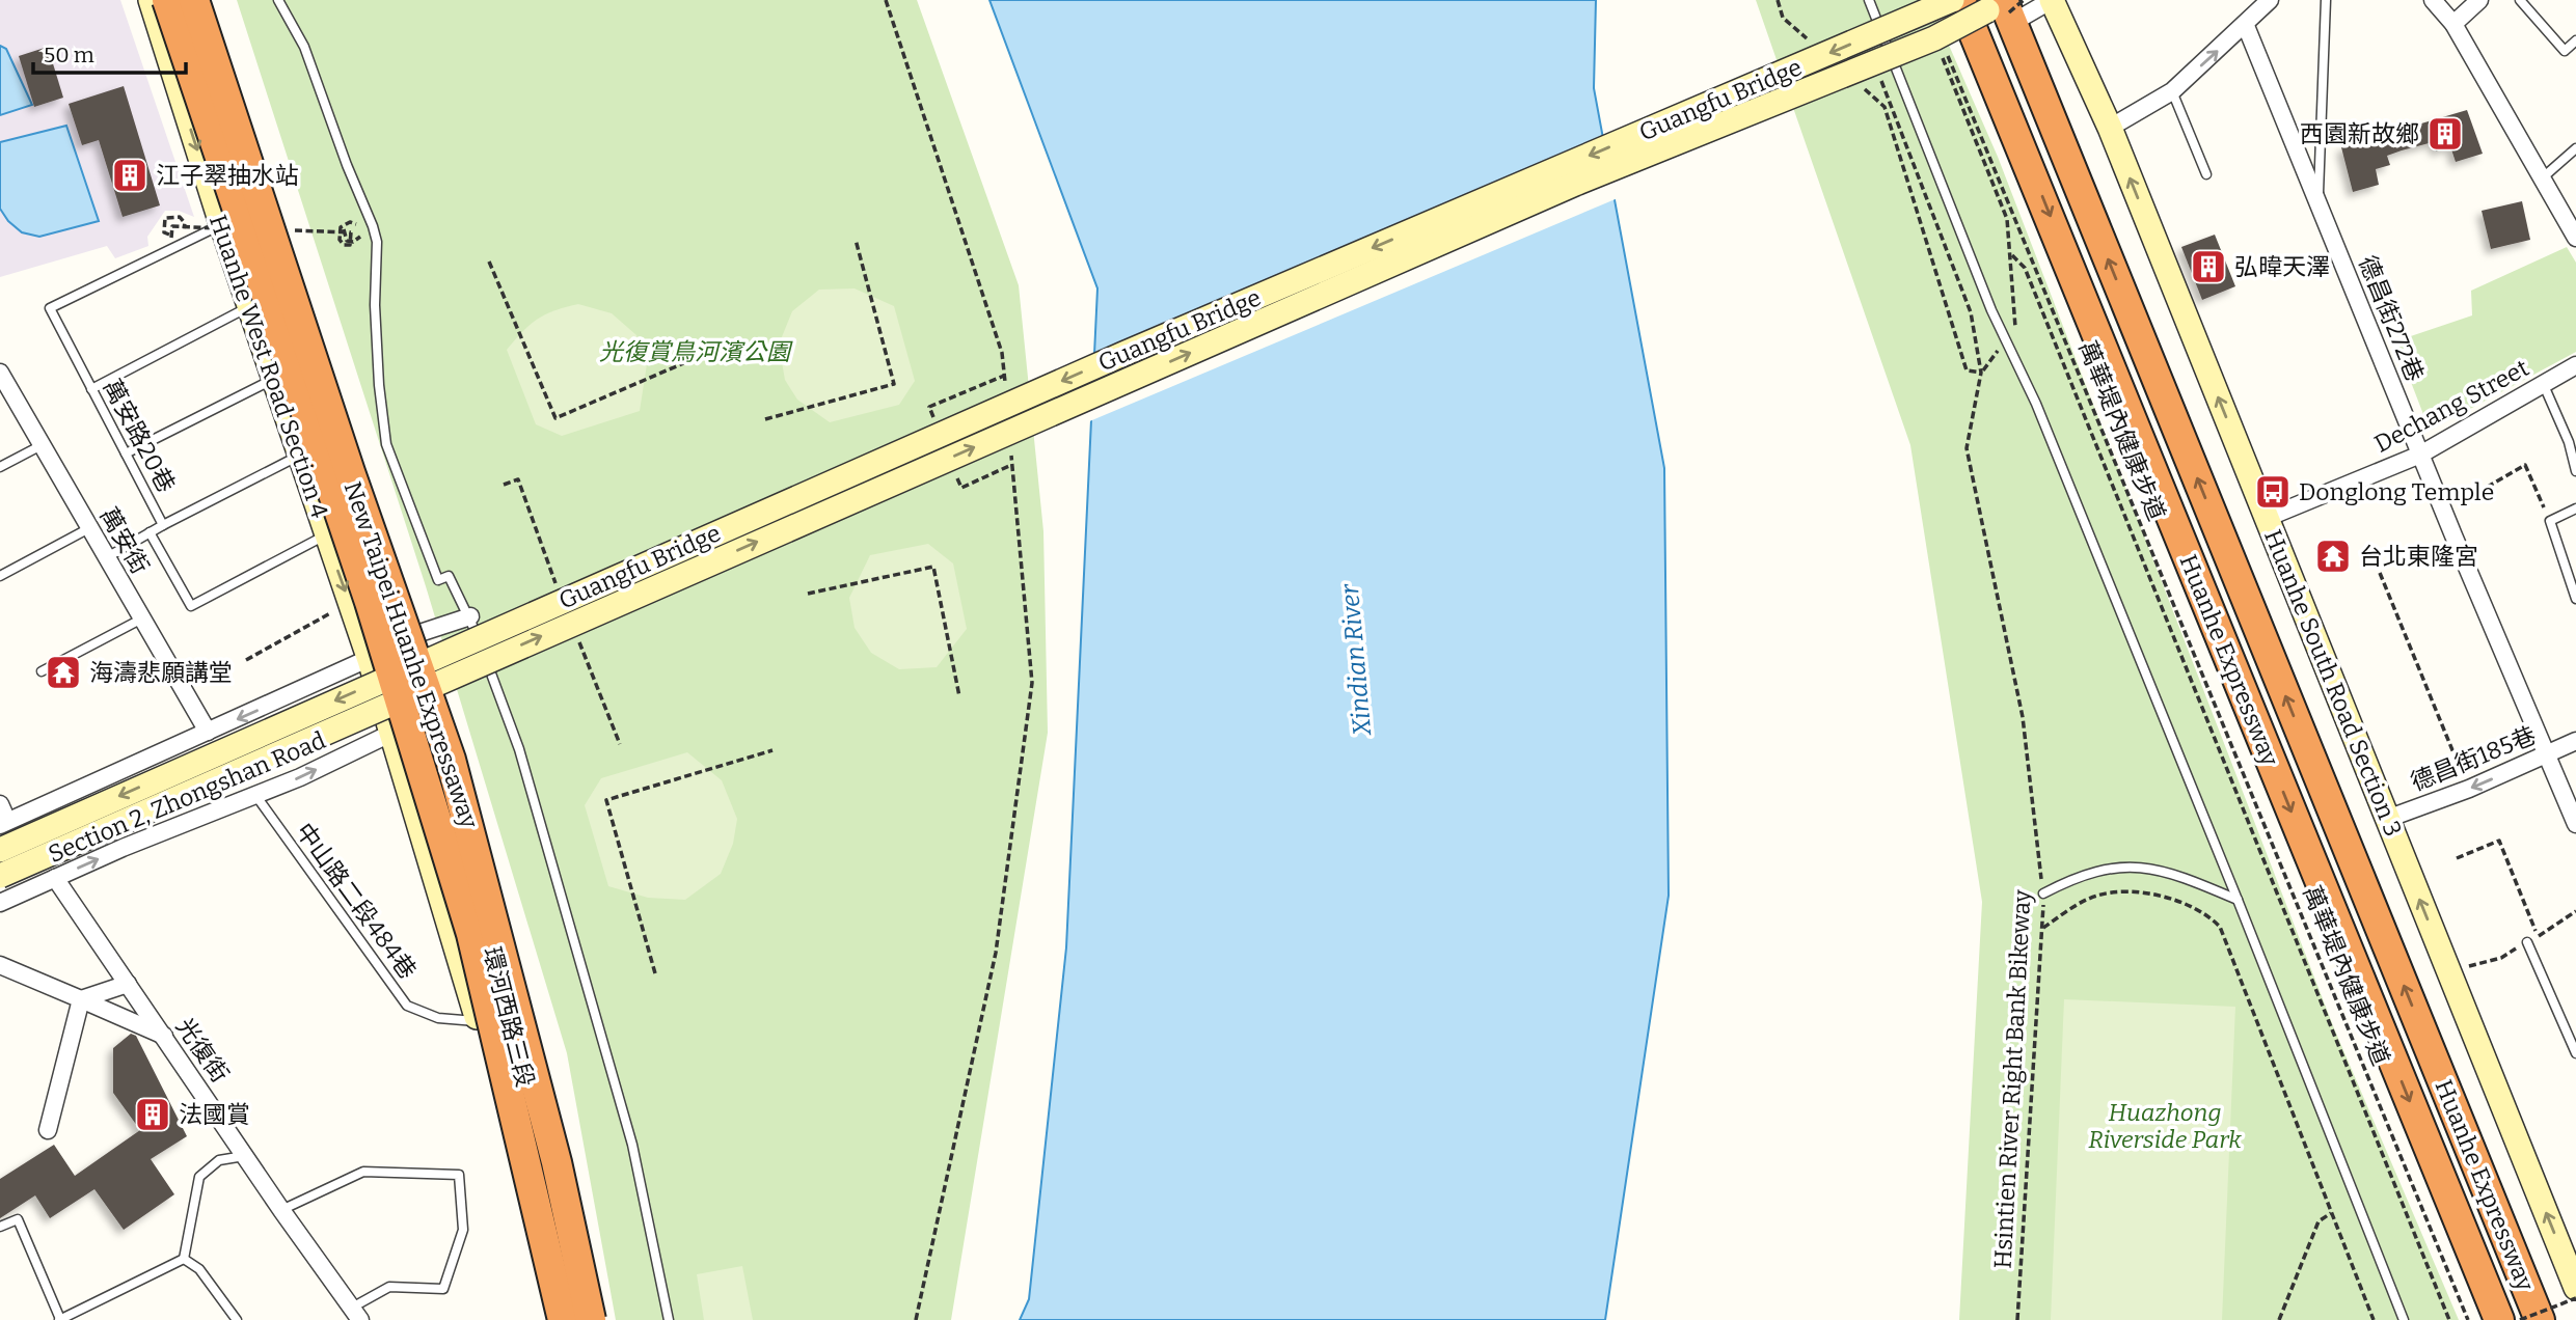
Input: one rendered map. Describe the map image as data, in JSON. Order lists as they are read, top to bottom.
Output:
{
  "streets": {
    "highway": ["New Taipei Huanhe Expressaway", "Huanhe Expressway"],
    "main road": [
      "Guangfu Bridge",
      "Huanhe West Road Section 4",
      "Huanhe South Road Section 3",
      "環河西路三段"
    ],
    "street": [
      "德昌街272巷",
      "Dechang Street",
      "萬安街",
      "德昌街185巷",
      "Section 2, Zhongshan Road",
      "光復街"
    ],
    "lane": ["萬安路20巷", "中山路二段484巷"],
    "path": ["萬華堤內健康步道", "Hsintien River Right Bank Bikeway"]
  },
  "crossings": [
    ["Guangfu Bridge", "萬華堤內健康步道"],
    ["Guangfu Bridge", "Huanhe Expressway"],
    ["德昌街272巷", "Dechang Street"],
    ["德昌街272巷", "德昌街185巷"],
    ["Huanhe West Road Section 4", "萬安路20巷"],
    ["Huanhe West Road Section 4", "New Taipei Huanhe Expressaway"],
    ["Huanhe West Road Section 4", "Section 2, Zhongshan Road"],
    ["Huanhe West Road Section 4", "環河西路三段"],
    ["Dechang Street", "Huanhe South Road Section 3"],
    ["萬安路20巷", "萬安街"],
    ["萬安街", "Section 2, Zhongshan Road"],
    ["Huanhe South Road Section 3", "德昌街185巷"],
    ["Section 2, Zhongshan Road", "中山路二段484巷"],
    ["Section 2, Zhongshan Road", "環河西路三段"],
    ["Section 2, Zhongshan Road", "光復街"],
    ["中山路二段484巷", "環河西路三段"]
  ],
  "one_way": ["Huanhe South Road Section 3", "德昌街185巷"],
  "water": ["Xindian River"],
  "parks": ["光復賞鳥河濱公園", "Huazhong Riverside Park"],
  "places": {
    "building": [
      "西園新故鄉",
      "江子翠抽水站",
      "弘暐天澤",
      "法國賞"
    ],
    "bus stop": ["Donglong Temple"],
    "temple": ["台北東隆宮", "海濤悲願講堂"]
  },
  "scale_bar": "50 m"
}
